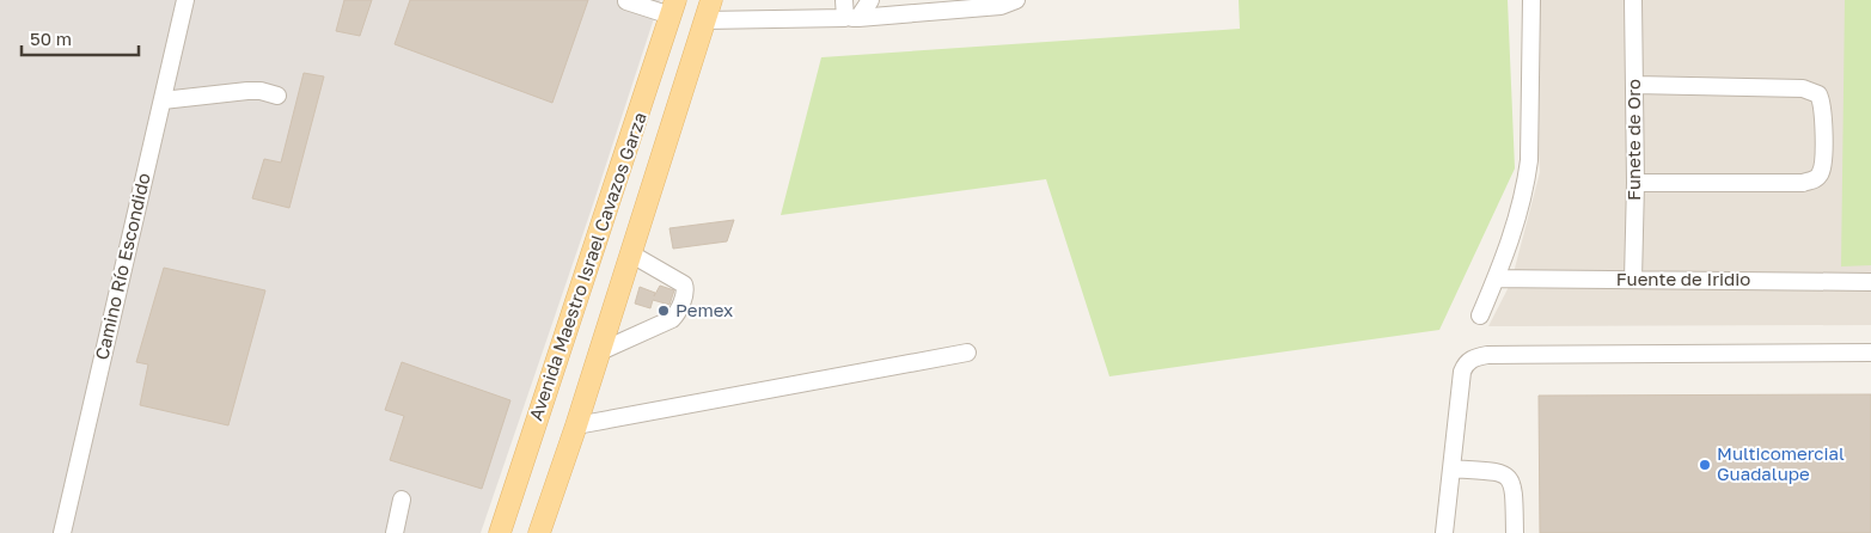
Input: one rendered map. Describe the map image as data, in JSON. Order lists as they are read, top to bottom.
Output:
{
  "streets": {
    "main road": ["Avenida Maestro Israel Cavazos Garza"],
    "street": ["Funete de Oro", "Camino Río Escondido", "Fuente de Iridio"]
  },
  "crossings": [
    ["Funete de Oro", "Fuente de Iridio"]
  ],
  "places": ["Pemex", "Multicomercial Guadalupe"],
  "scale_bar": "50 m"
}
